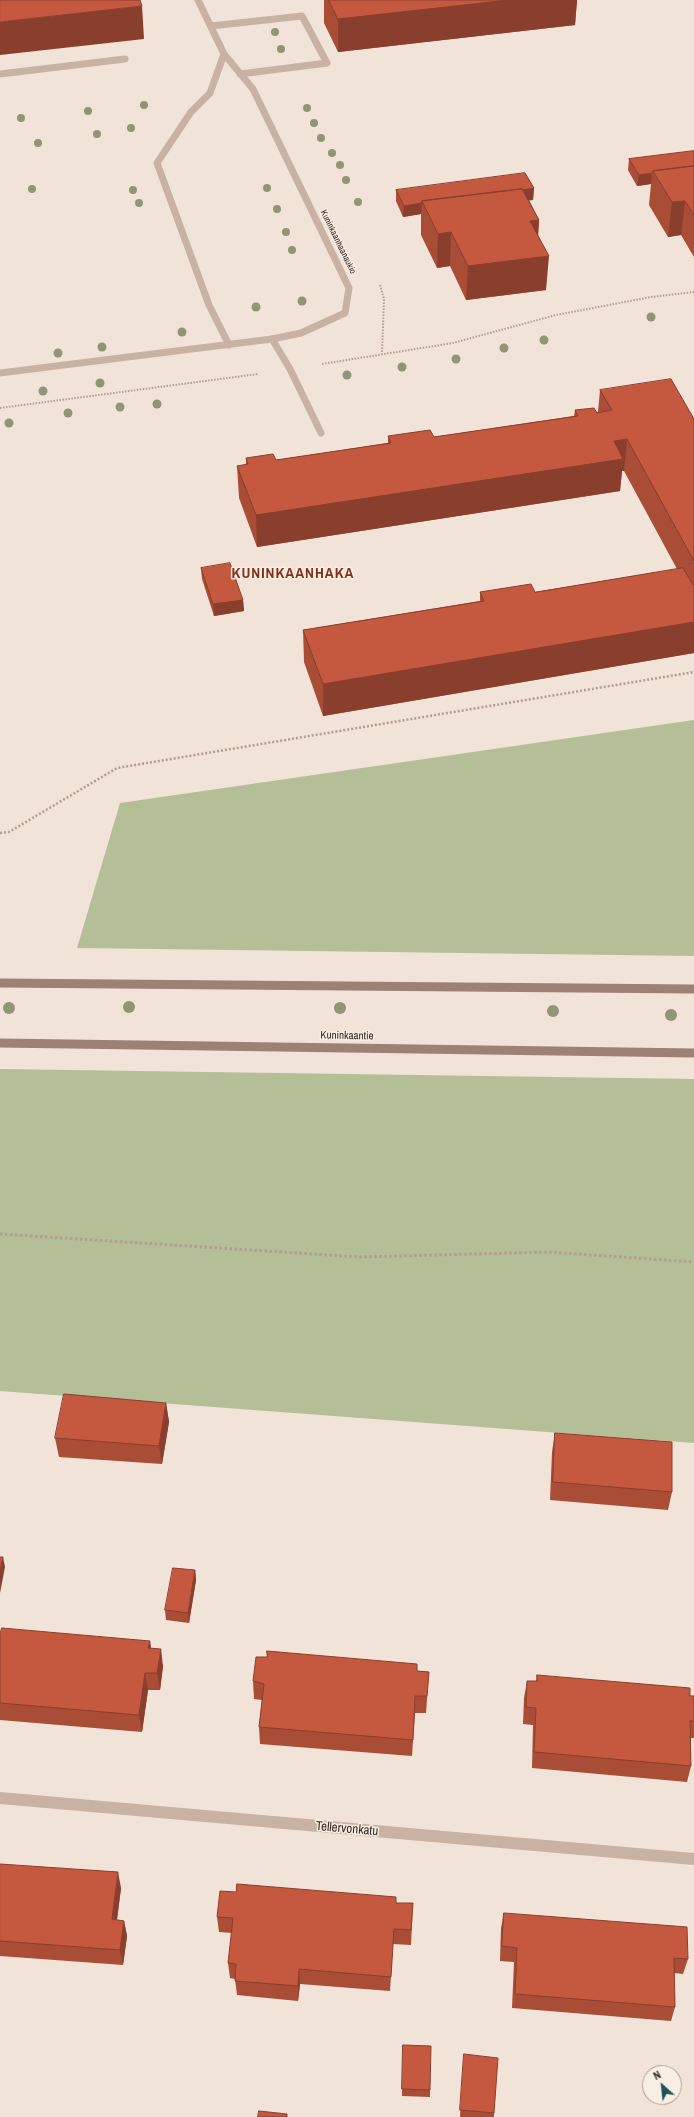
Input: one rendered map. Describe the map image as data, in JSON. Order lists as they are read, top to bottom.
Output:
{
  "streets": {
    "main road": ["Kuninkaantie"],
    "street": ["Kuninkaanhaanaukio", "Tellervonkatu"]
  },
  "districts": ["KUNINKAANHAKA"],
  "north": "top left"
}
